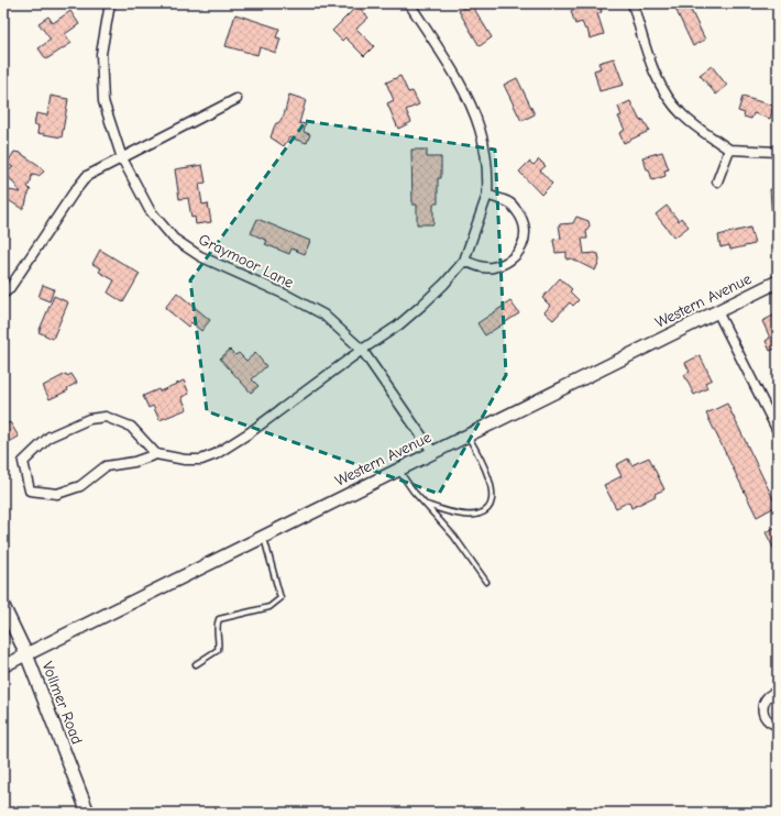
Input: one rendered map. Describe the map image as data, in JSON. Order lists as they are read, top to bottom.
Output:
{
  "streets": {
    "main road": ["Western Avenue", "Vollmer Road"],
    "street": ["Graymoor Lane"]
  },
  "crossings": [
    ["Graymoor Lane", "Western Avenue"],
    ["Western Avenue", "Vollmer Road"]
  ]
}
